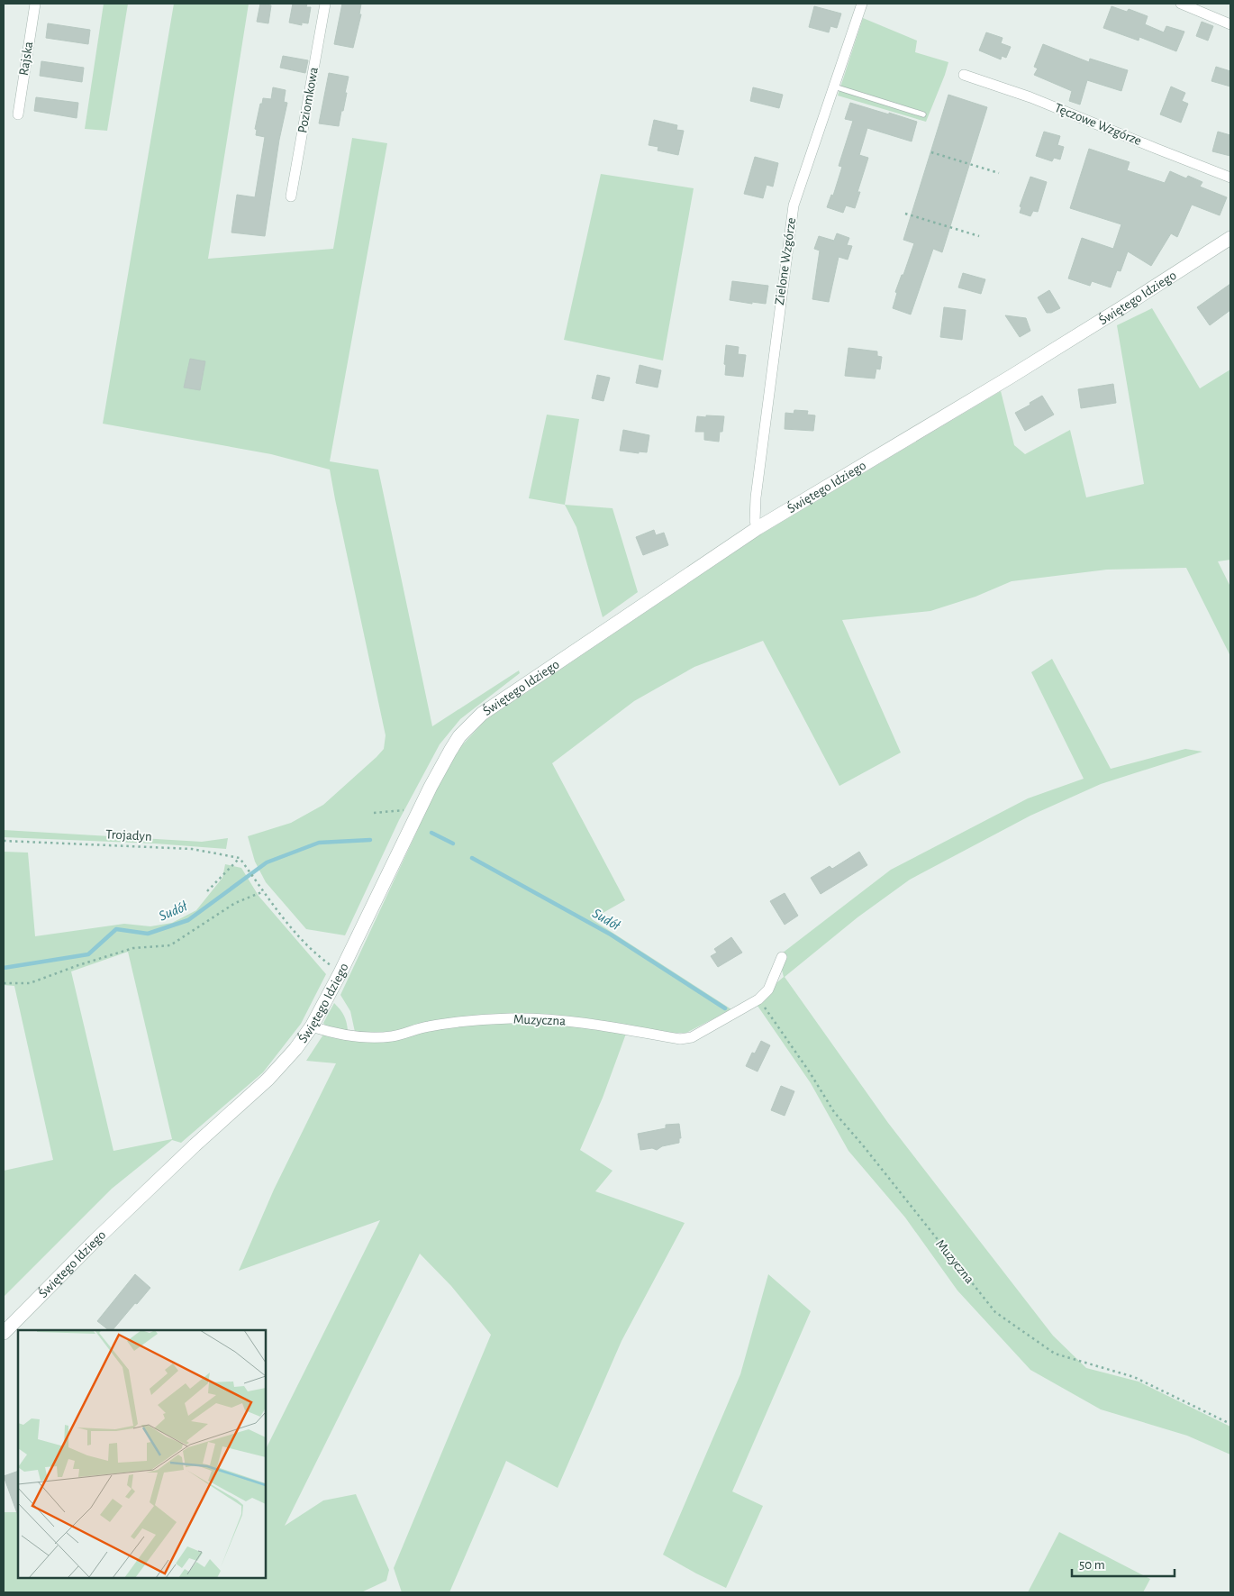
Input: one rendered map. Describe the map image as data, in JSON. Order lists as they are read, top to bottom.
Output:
{
  "streets": {
    "street": [
      "Rajska",
      "Poziomkowa",
      "Tęczowe Wzgórze",
      "Zielone Wzgórze",
      "Świętego Idziego",
      "Muzyczna"
    ],
    "path": ["Trojadyn"]
  },
  "crossings": [
    ["Zielone Wzgórze", "Świętego Idziego"],
    ["Świętego Idziego", "Muzyczna"]
  ],
  "water": ["Sudół"],
  "scale_bar": "50 m"
}
